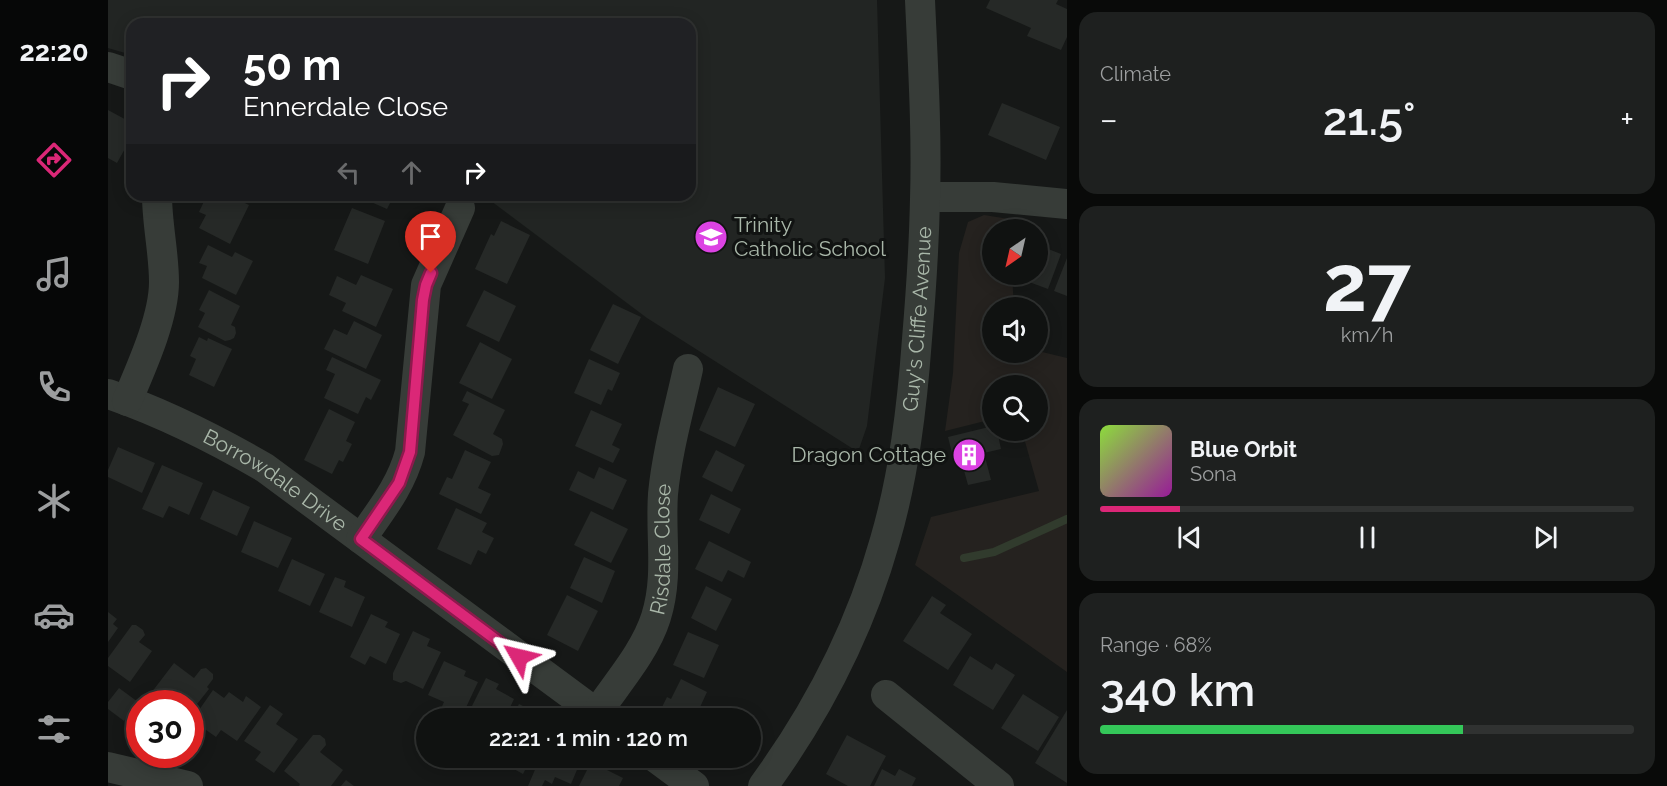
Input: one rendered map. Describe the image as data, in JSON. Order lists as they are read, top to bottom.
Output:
{
  "streets": {
    "street": ["Guy's Cliffe Avenue", "Borrowdale Drive", "Risdale Close"]
  },
  "places": {
    "school or university": ["Trinity Catholic School"],
    "building": ["Dragon Cottage"]
  },
  "north": "bottom left",
  "page": {
    "tabs": "22:20",
    "tile": [
      "Climate",
      ["27", "km/h"],
      ["Range · 68%", "340 km"]
    ],
    "turn": ["50 m", "Ennerdale Close"],
    "heat": ["−", "21.5°", "+"],
    "song": ["Blue Orbit", "Sona"],
    "limit": "30",
    "trip": "22:21 · 1 min · 120 m"
  }
}
